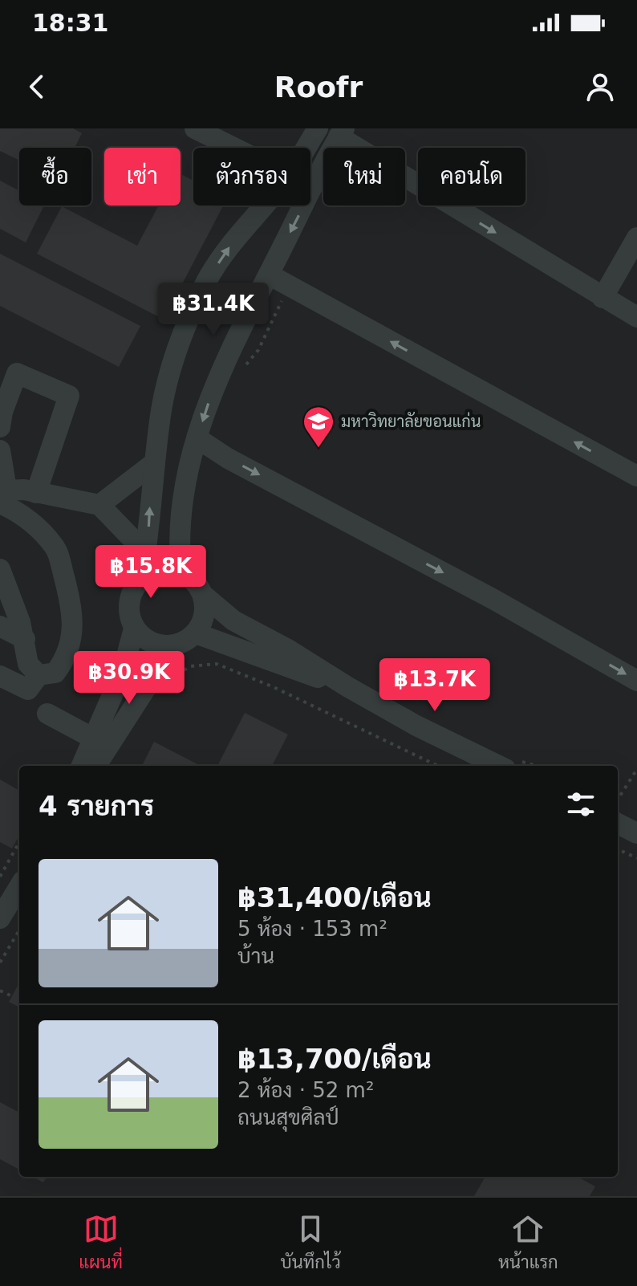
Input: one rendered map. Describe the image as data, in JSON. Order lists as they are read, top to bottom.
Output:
{
  "places": {
    "school or university": ["มหาวิทยาลัยขอนแก่น"]
  },
  "page": {
    "status": "18:31",
    "header": "Roofr",
    "chip": [
      "ซื้อ",
      "เช่า",
      "ตัวกรอง",
      "ใหม่",
      "คอนโด"
    ],
    "price": [
      "฿31.4K",
      "฿15.8K",
      "฿30.9K",
      "฿13.7K"
    ],
    "heading": "4 รายการ",
    "list": [
      {
        "name": "฿31,400/เดือน",
        "note": "5 ห้อง · 153 m² · บ้าน"
      },
      {
        "name": "฿13,700/เดือน",
        "note": "2 ห้อง · 52 m² · ถนนสุขศิลป์"
      }
    ],
    "tabs": ["แผนที่", "บันทึกไว้", "หน้าแรก"]
  }
}
